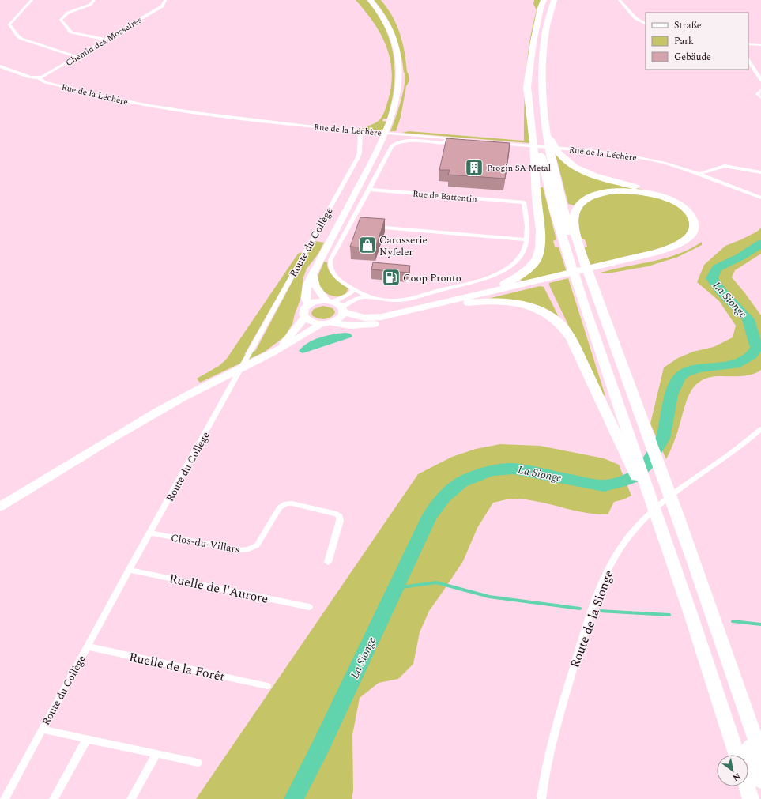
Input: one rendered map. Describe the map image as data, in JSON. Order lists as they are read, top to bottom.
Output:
{
  "streets": {
    "street": [
      "Chemin des Mosseires",
      "Rue de la Léchère",
      "Rue de Battentin",
      "Route du Collège",
      "Clos-du-Villars",
      "Ruelle de l'Aurore",
      "Route de la Sionge",
      "Ruelle de la Forêt"
    ]
  },
  "crossings": [
    ["Chemin des Mosseires", "Rue de la Léchère"],
    ["Rue de la Léchère", "Route du Collège"],
    ["Route du Collège", "Clos-du-Villars"],
    ["Route du Collège", "Ruelle de l'Aurore"],
    ["Route du Collège", "Ruelle de la Forêt"]
  ],
  "water": ["La Sionge"],
  "places": {
    "building": ["Progin SA Metal"],
    "shop": ["Carosserie Nyfeler"],
    "fuel station": ["Coop Pronto"]
  },
  "legend": ["Straße", "Park", "Gebäude"],
  "north": "bottom right"
}
